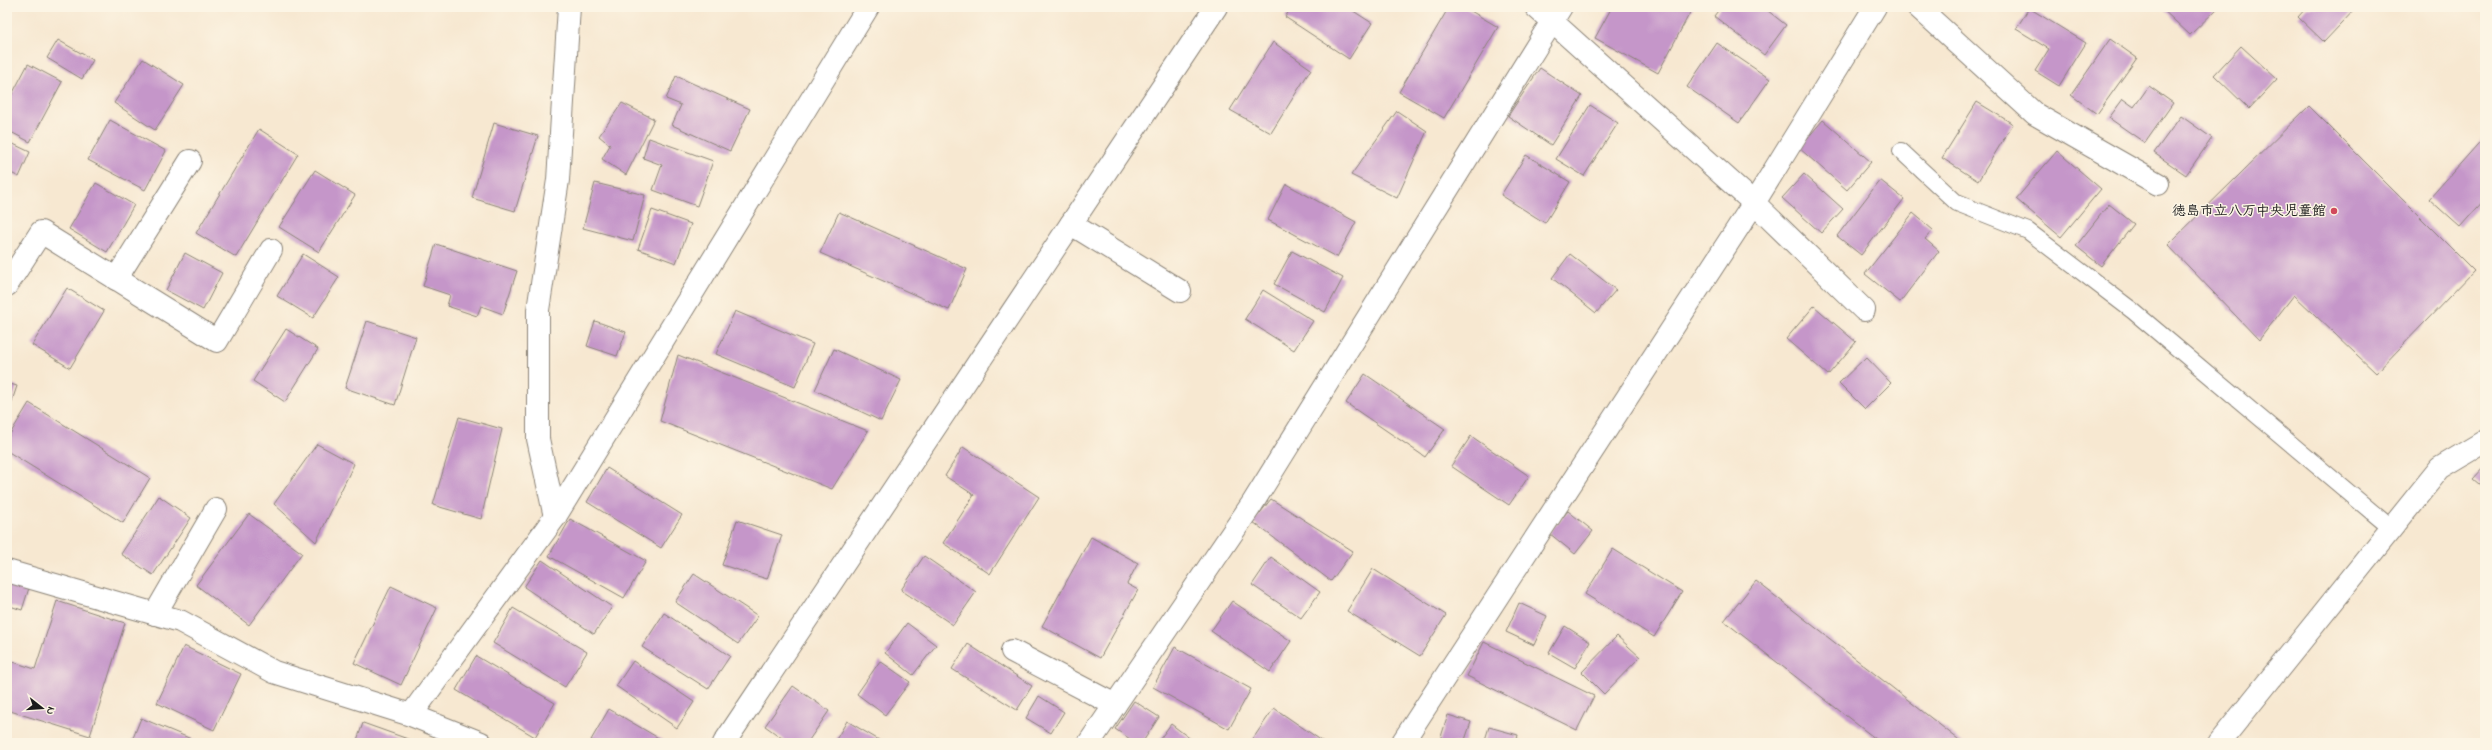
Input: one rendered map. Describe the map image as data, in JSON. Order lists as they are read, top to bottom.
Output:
{
  "places": ["徳島市立八万中央児童館"],
  "north": "right"
}
